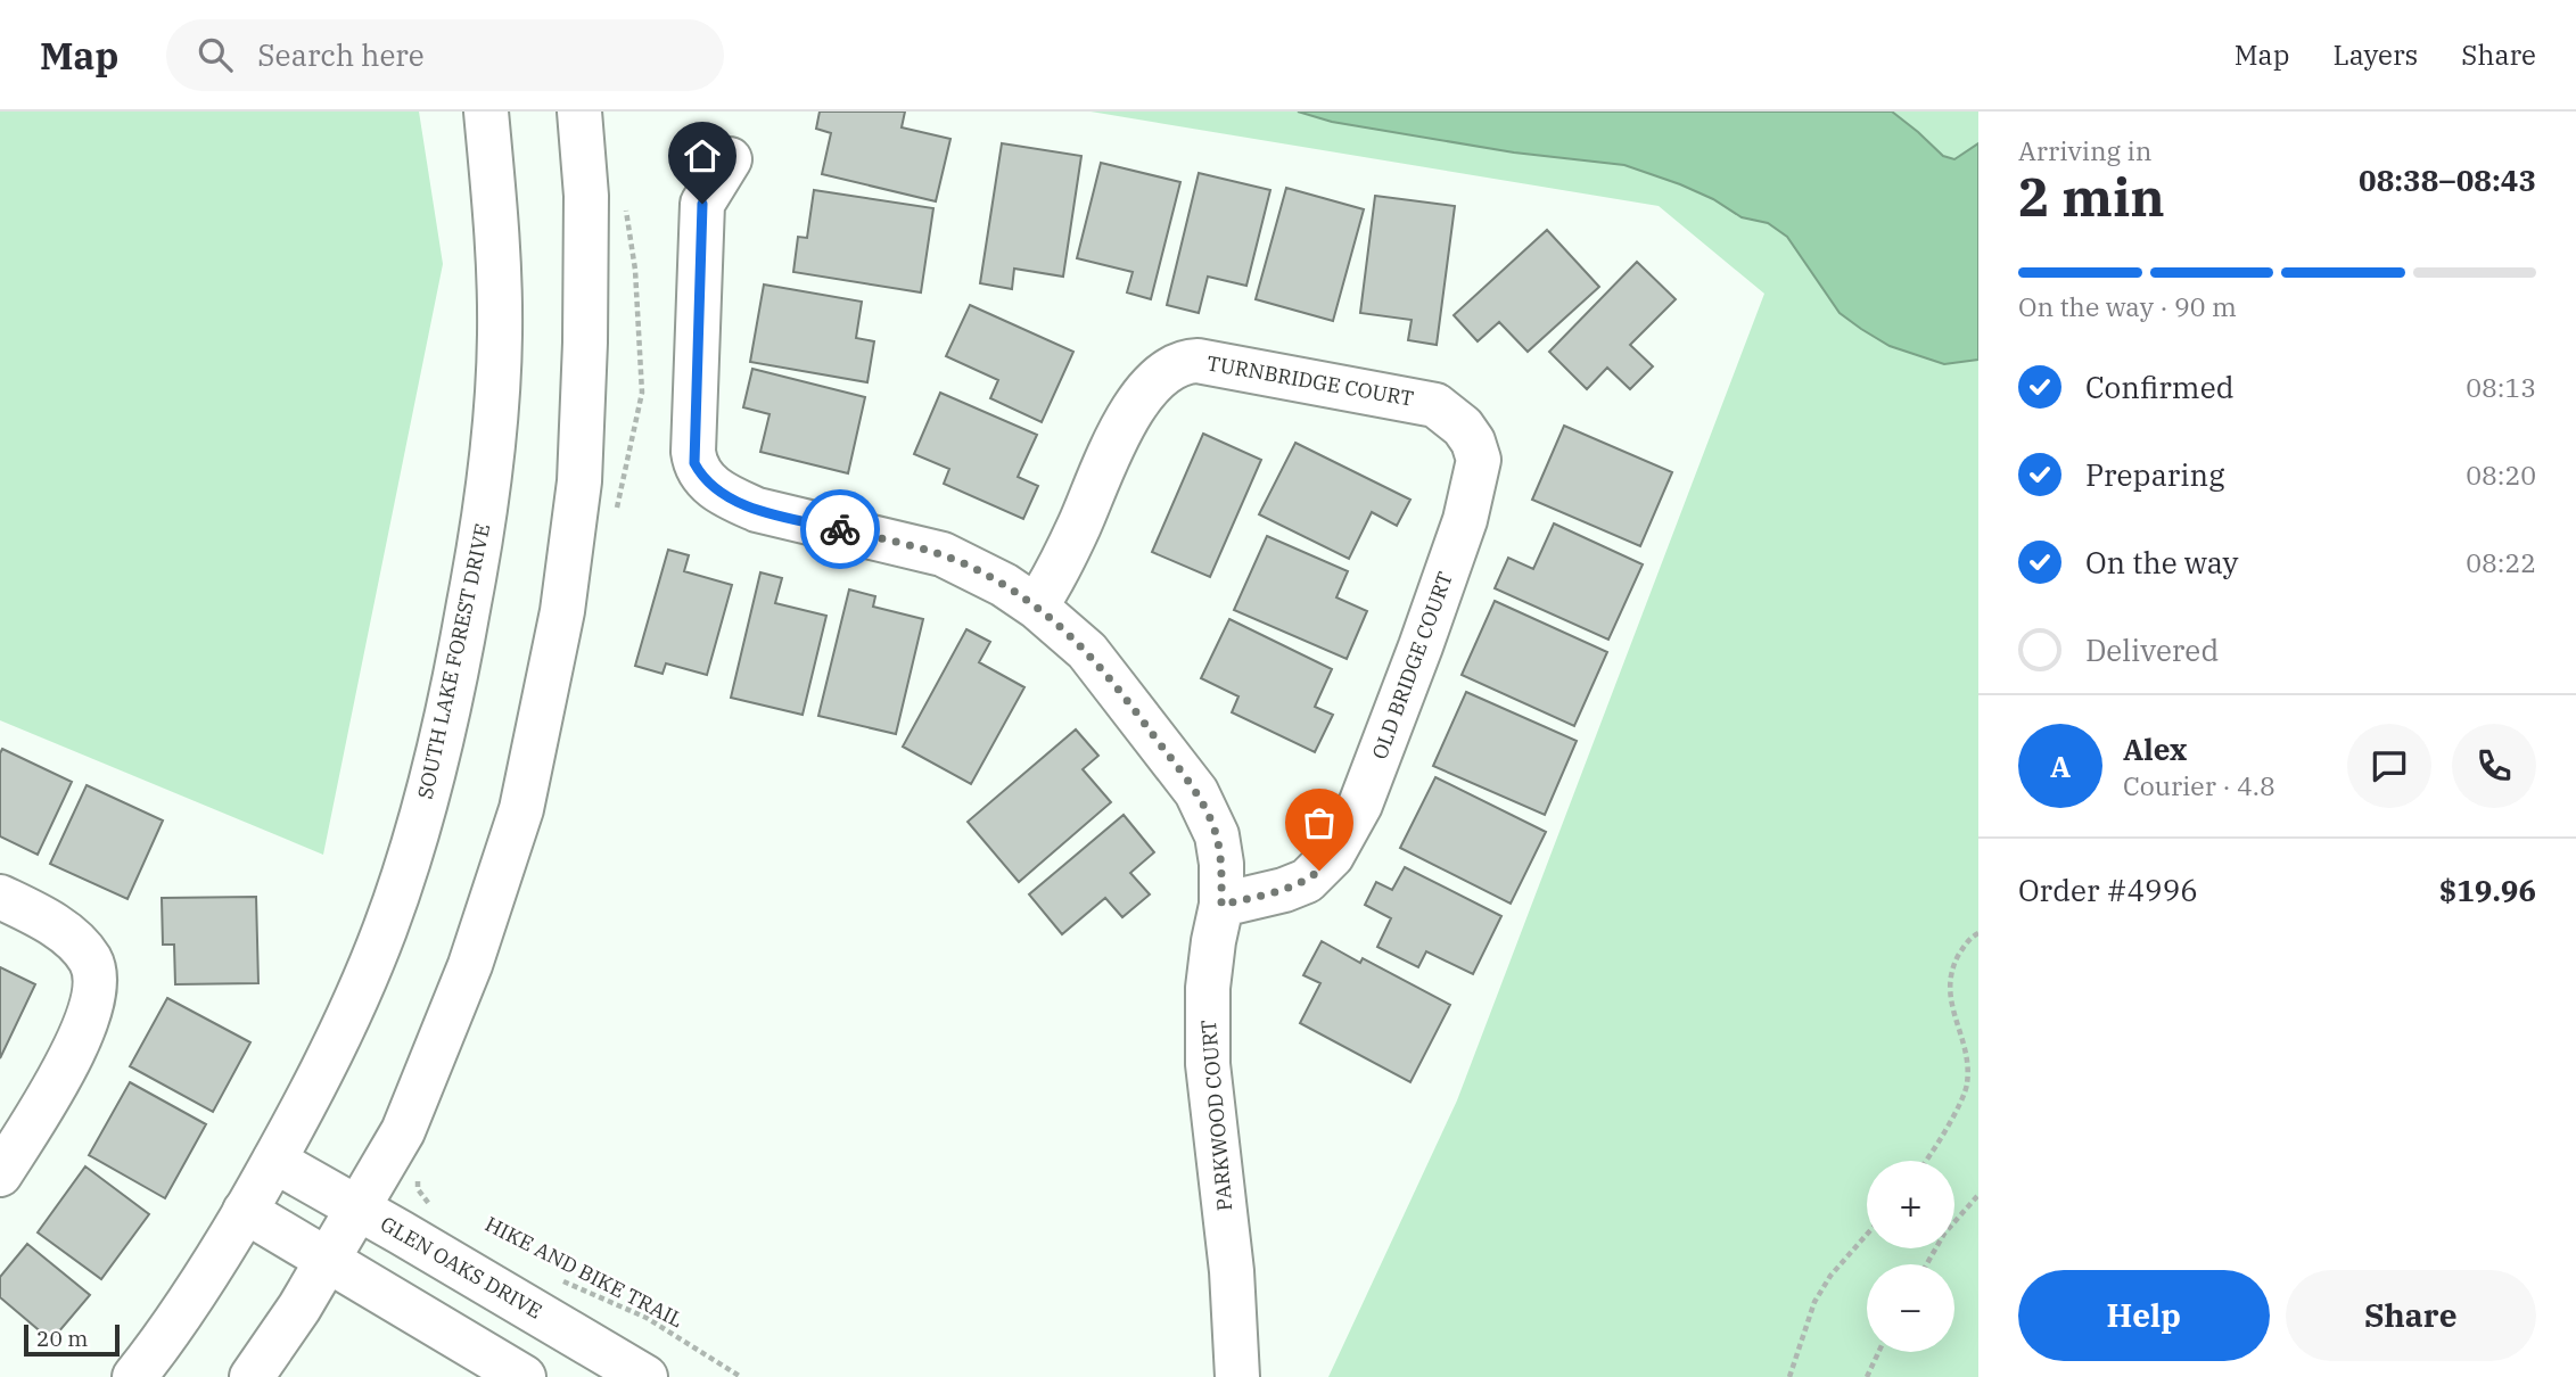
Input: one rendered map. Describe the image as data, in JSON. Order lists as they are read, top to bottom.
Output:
{
  "streets": {
    "street": [
      "TURNBRIDGE COURT",
      "SOUTH LAKE FOREST DRIVE",
      "OLD BRIDGE COURT",
      "PARKWOOD COURT",
      "GLEN OAKS DRIVE"
    ],
    "path": ["HIKE AND BIKE TRAIL"]
  },
  "crossings": [
    ["TURNBRIDGE COURT", "OLD BRIDGE COURT"],
    ["TURNBRIDGE COURT", "PARKWOOD COURT"],
    ["SOUTH LAKE FOREST DRIVE", "GLEN OAKS DRIVE"],
    ["OLD BRIDGE COURT", "PARKWOOD COURT"]
  ],
  "scale_bar": "20 m",
  "page": {
    "header": "Map",
    "search": "Search here",
    "nav": ["Map", "Layers", "Share"],
    "heading": ["2 min", "Arriving in", "08:38–08:43"],
    "panel": [
      "Alex",
      "Courier · 4.8",
      "Order #4996",
      "$19.96"
    ],
    "bar": "On the way · 90 m",
    "list": [
      ["Confirmed", "08:13"],
      ["Preparing", "08:20"],
      ["On the way", "08:22"],
      "Delivered"
    ],
    "round": "A",
    "map_buttons": ["+", "−"],
    "buttons": ["Help", "Share"],
    "scale": "20 m"
  }
}
